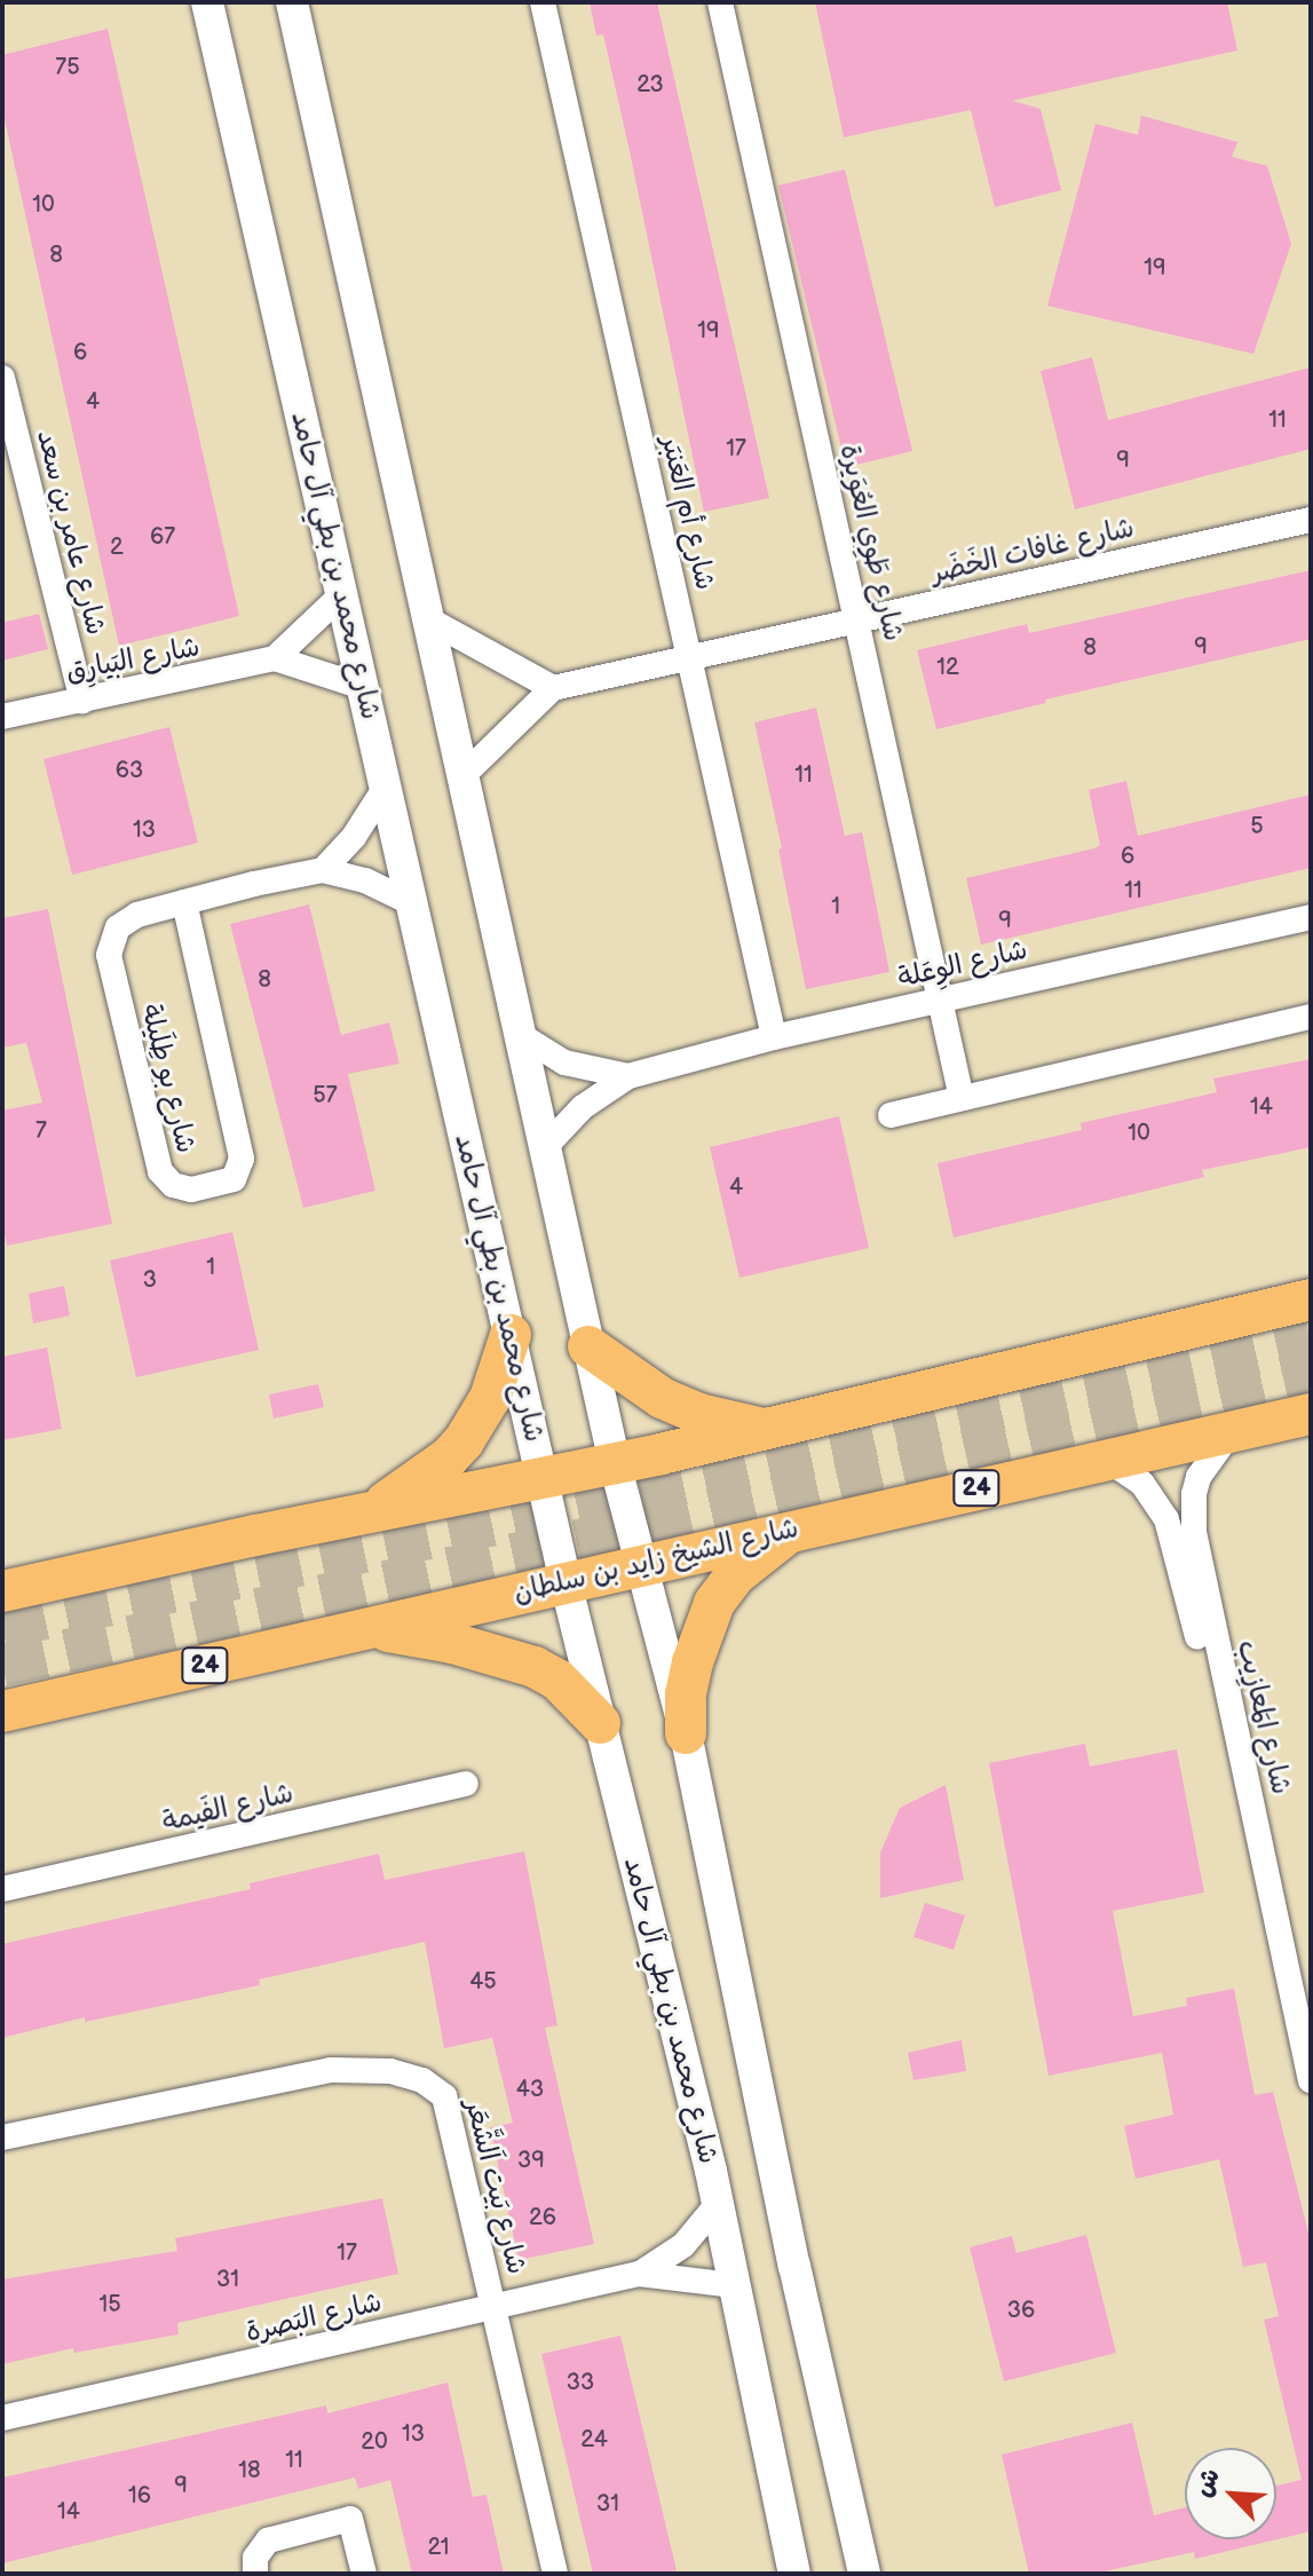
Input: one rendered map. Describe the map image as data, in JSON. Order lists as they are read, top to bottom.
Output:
{
  "streets": {
    "main road": ["24", "شارع الشيخ زايد بن سلطان"],
    "street": [
      "شارع أم العَنبَر",
      "شارع عامر بن سعد",
      "شارع طَوِي العُوَيرة",
      "شارع غافات الخَضَر",
      "شارع محمد بن بطي آل حامد",
      "شارع البَيارِق",
      "شارع الوِعَلة",
      "شارع بو طِلَيلة",
      "شارع المَعازِيب",
      "شارع الفَيمة",
      "شارع بَيت اَلشَّعَر",
      "شارع البَصرة"
    ]
  },
  "crossings": [
    ["شارع أم العَنبَر", "شارع غافات الخَضَر"],
    ["شارع أم العَنبَر", "شارع الوِعَلة"],
    ["شارع عامر بن سعد", "شارع البَيارِق"],
    ["شارع طَوِي العُوَيرة", "شارع غافات الخَضَر"],
    ["شارع طَوِي العُوَيرة", "شارع الوِعَلة"],
    ["شارع محمد بن بطي آل حامد", "شارع بو طِلَيلة"],
    ["شارع محمد بن بطي آل حامد", "شارع الشيخ زايد بن سلطان"],
    ["شارع محمد بن بطي آل حامد", "شارع البَصرة"],
    ["شارع الشيخ زايد بن سلطان", "شارع المَعازِيب"],
    ["شارع بَيت اَلشَّعَر", "شارع البَصرة"]
  ],
  "house_numbers": [
    "75",
    "23",
    "10",
    "8",
    "19",
    "19",
    "6",
    "4",
    "11",
    "17",
    "9",
    "67",
    "2",
    "9",
    "8",
    "12",
    "63",
    "11",
    "5",
    "13",
    "6",
    "11",
    "1",
    "9",
    "8",
    "57",
    "14",
    "7",
    "10",
    "4",
    "1",
    "3",
    "45",
    "43",
    "39",
    "26",
    "17",
    "31",
    "15",
    "36",
    "33",
    "13",
    "24",
    "20",
    "11",
    "18",
    "9",
    "16",
    "31",
    "14",
    "21"
  ],
  "north": "top left"
}
